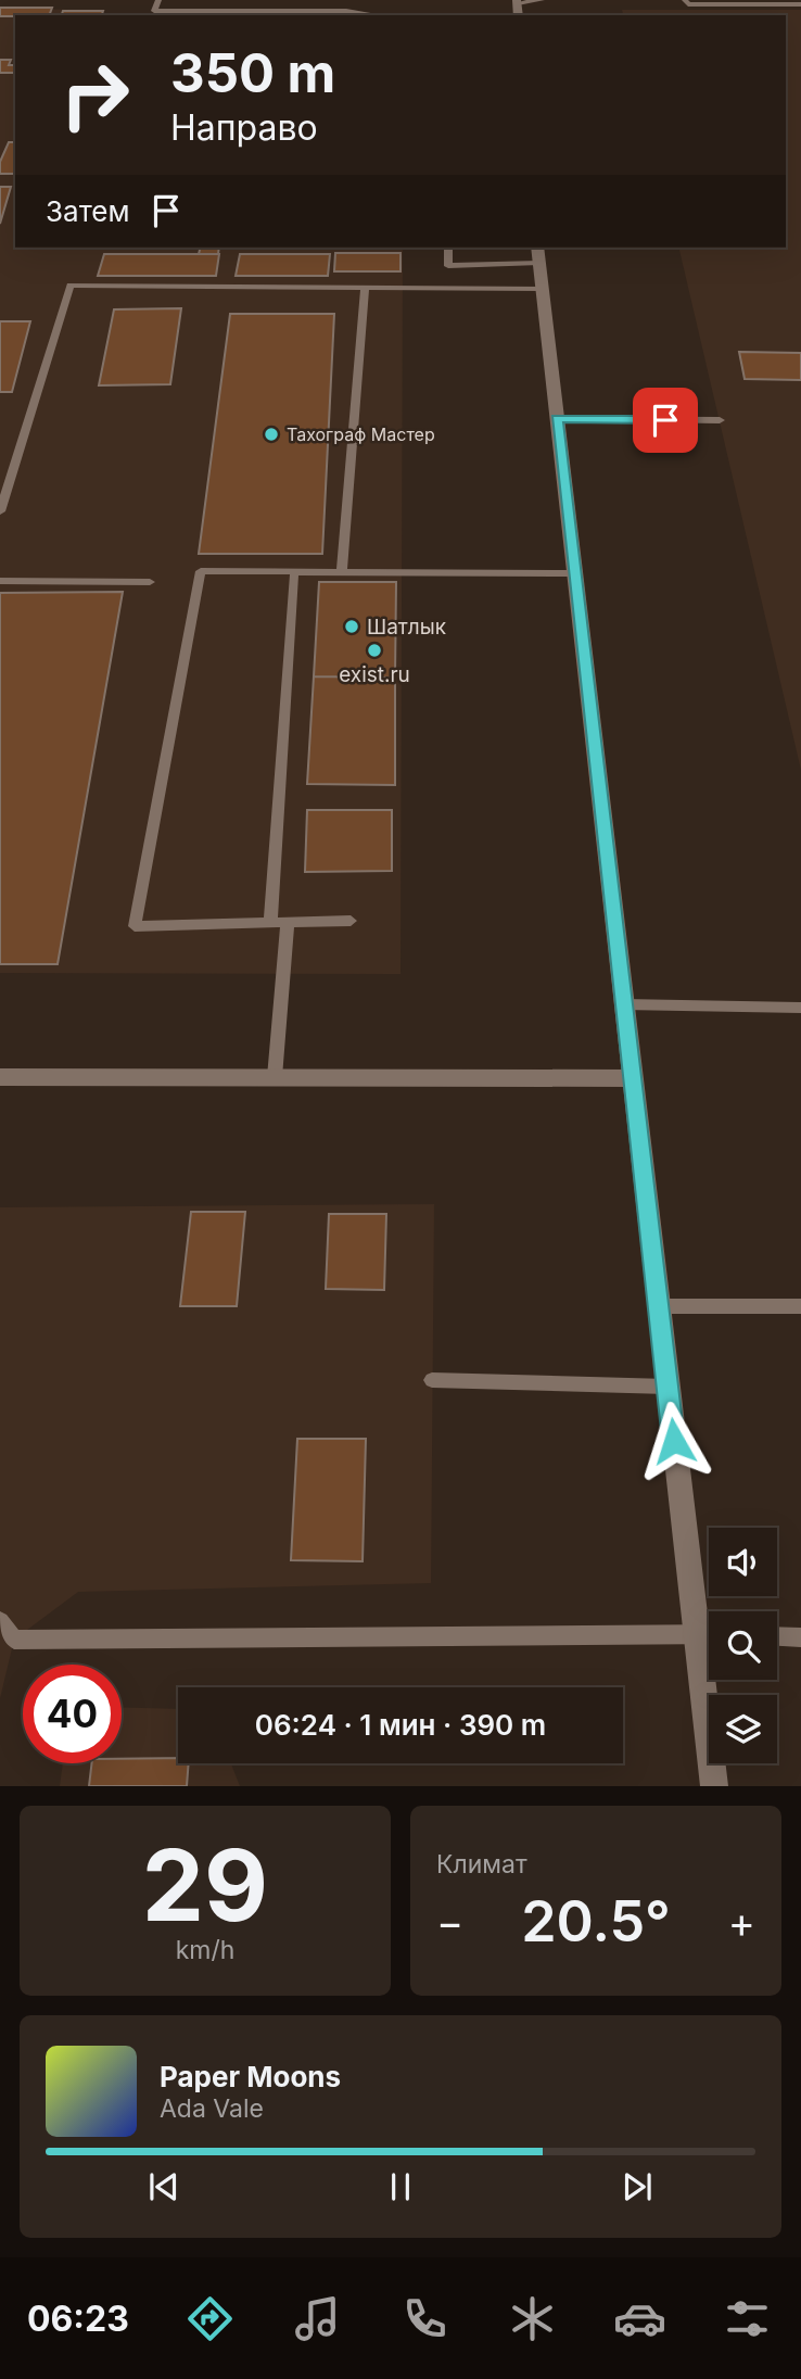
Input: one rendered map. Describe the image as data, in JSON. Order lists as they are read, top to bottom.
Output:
{
  "places": ["Тахограф Мастер", "Шатлык", "exist.ru"],
  "page": {
    "turn": ["350 m", "Направо"],
    "then": "Затем",
    "limit": "40",
    "trip": "06:24 · 1 мин · 390 m",
    "tile": [
      ["29", "km/h"],
      "Климат"
    ],
    "heat": ["−", "20.5°", "+"],
    "song": ["Paper Moons", "Ada Vale"],
    "tabs": "06:23"
  }
}
